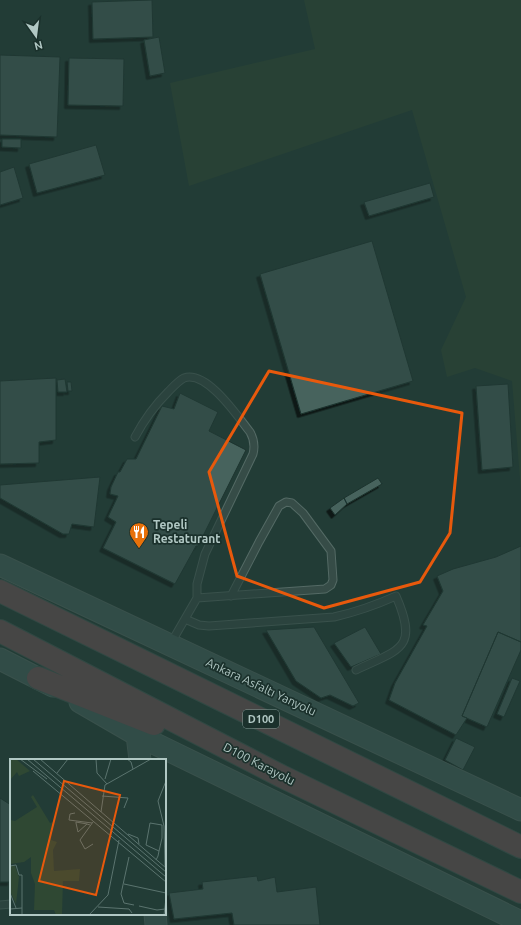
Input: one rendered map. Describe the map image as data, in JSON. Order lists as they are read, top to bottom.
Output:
{
  "streets": {
    "highway": ["D100", "D100 Karayolu"],
    "main road": ["Ankara Asfaltı Yanyolu"]
  },
  "places": {
    "restaurant": ["Tepeli Restaturant"]
  },
  "north": "bottom"
}
